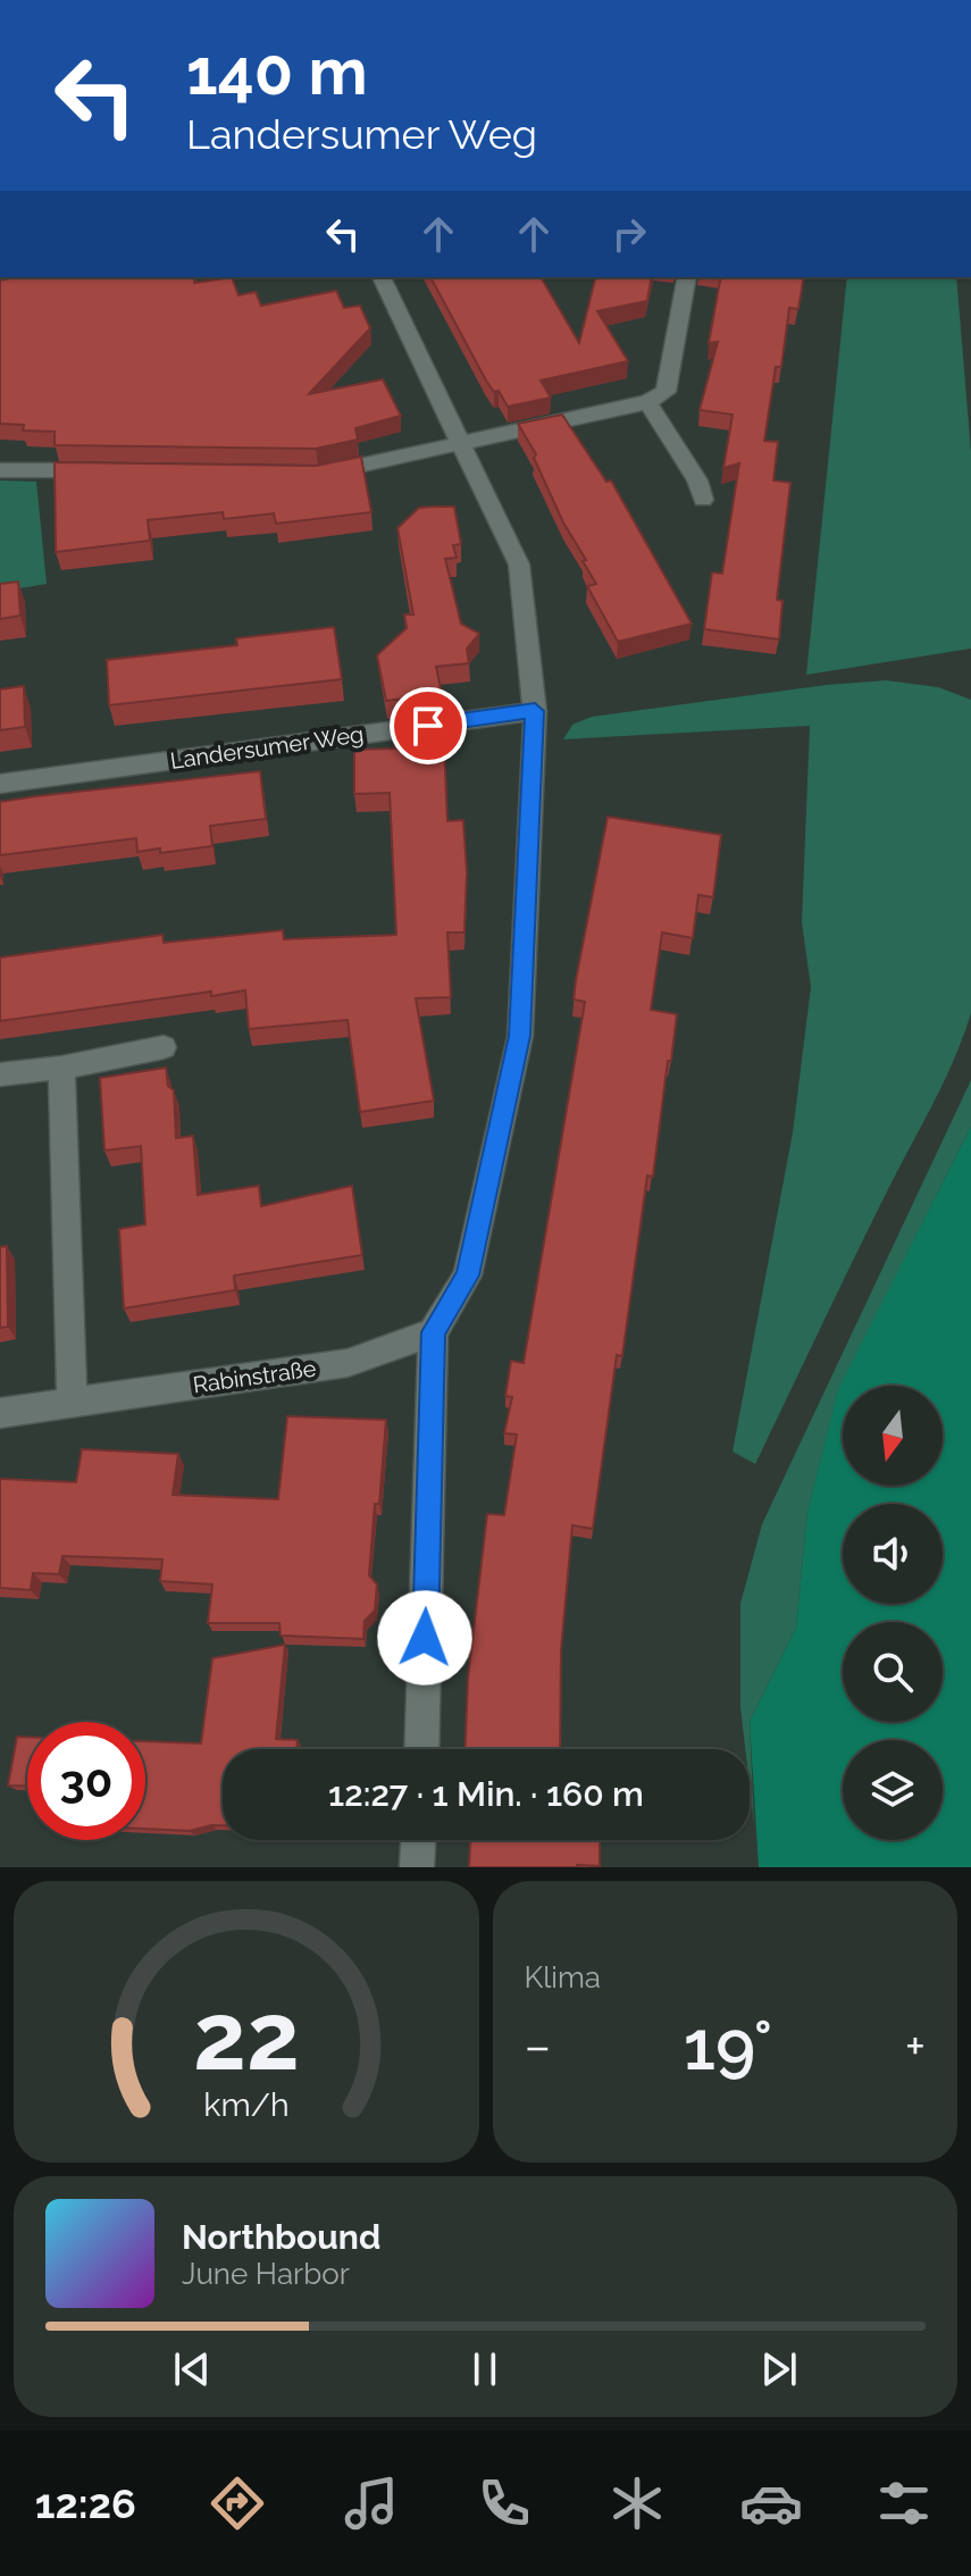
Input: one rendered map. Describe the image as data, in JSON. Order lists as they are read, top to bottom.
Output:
{
  "streets": {
    "street": ["Landersumer Weg", "Rabinstraße"]
  },
  "north": "bottom",
  "page": {
    "turn": ["140 m", "Landersumer Weg"],
    "limit": "30",
    "trip": "12:27 · 1 Min. · 160 m",
    "tile": "Klima",
    "heat": ["−", "19°", "+"],
    "song": ["Northbound", "June Harbor"],
    "tabs": "12:26",
    "gauge": ["22", "km/h"]
  }
}
